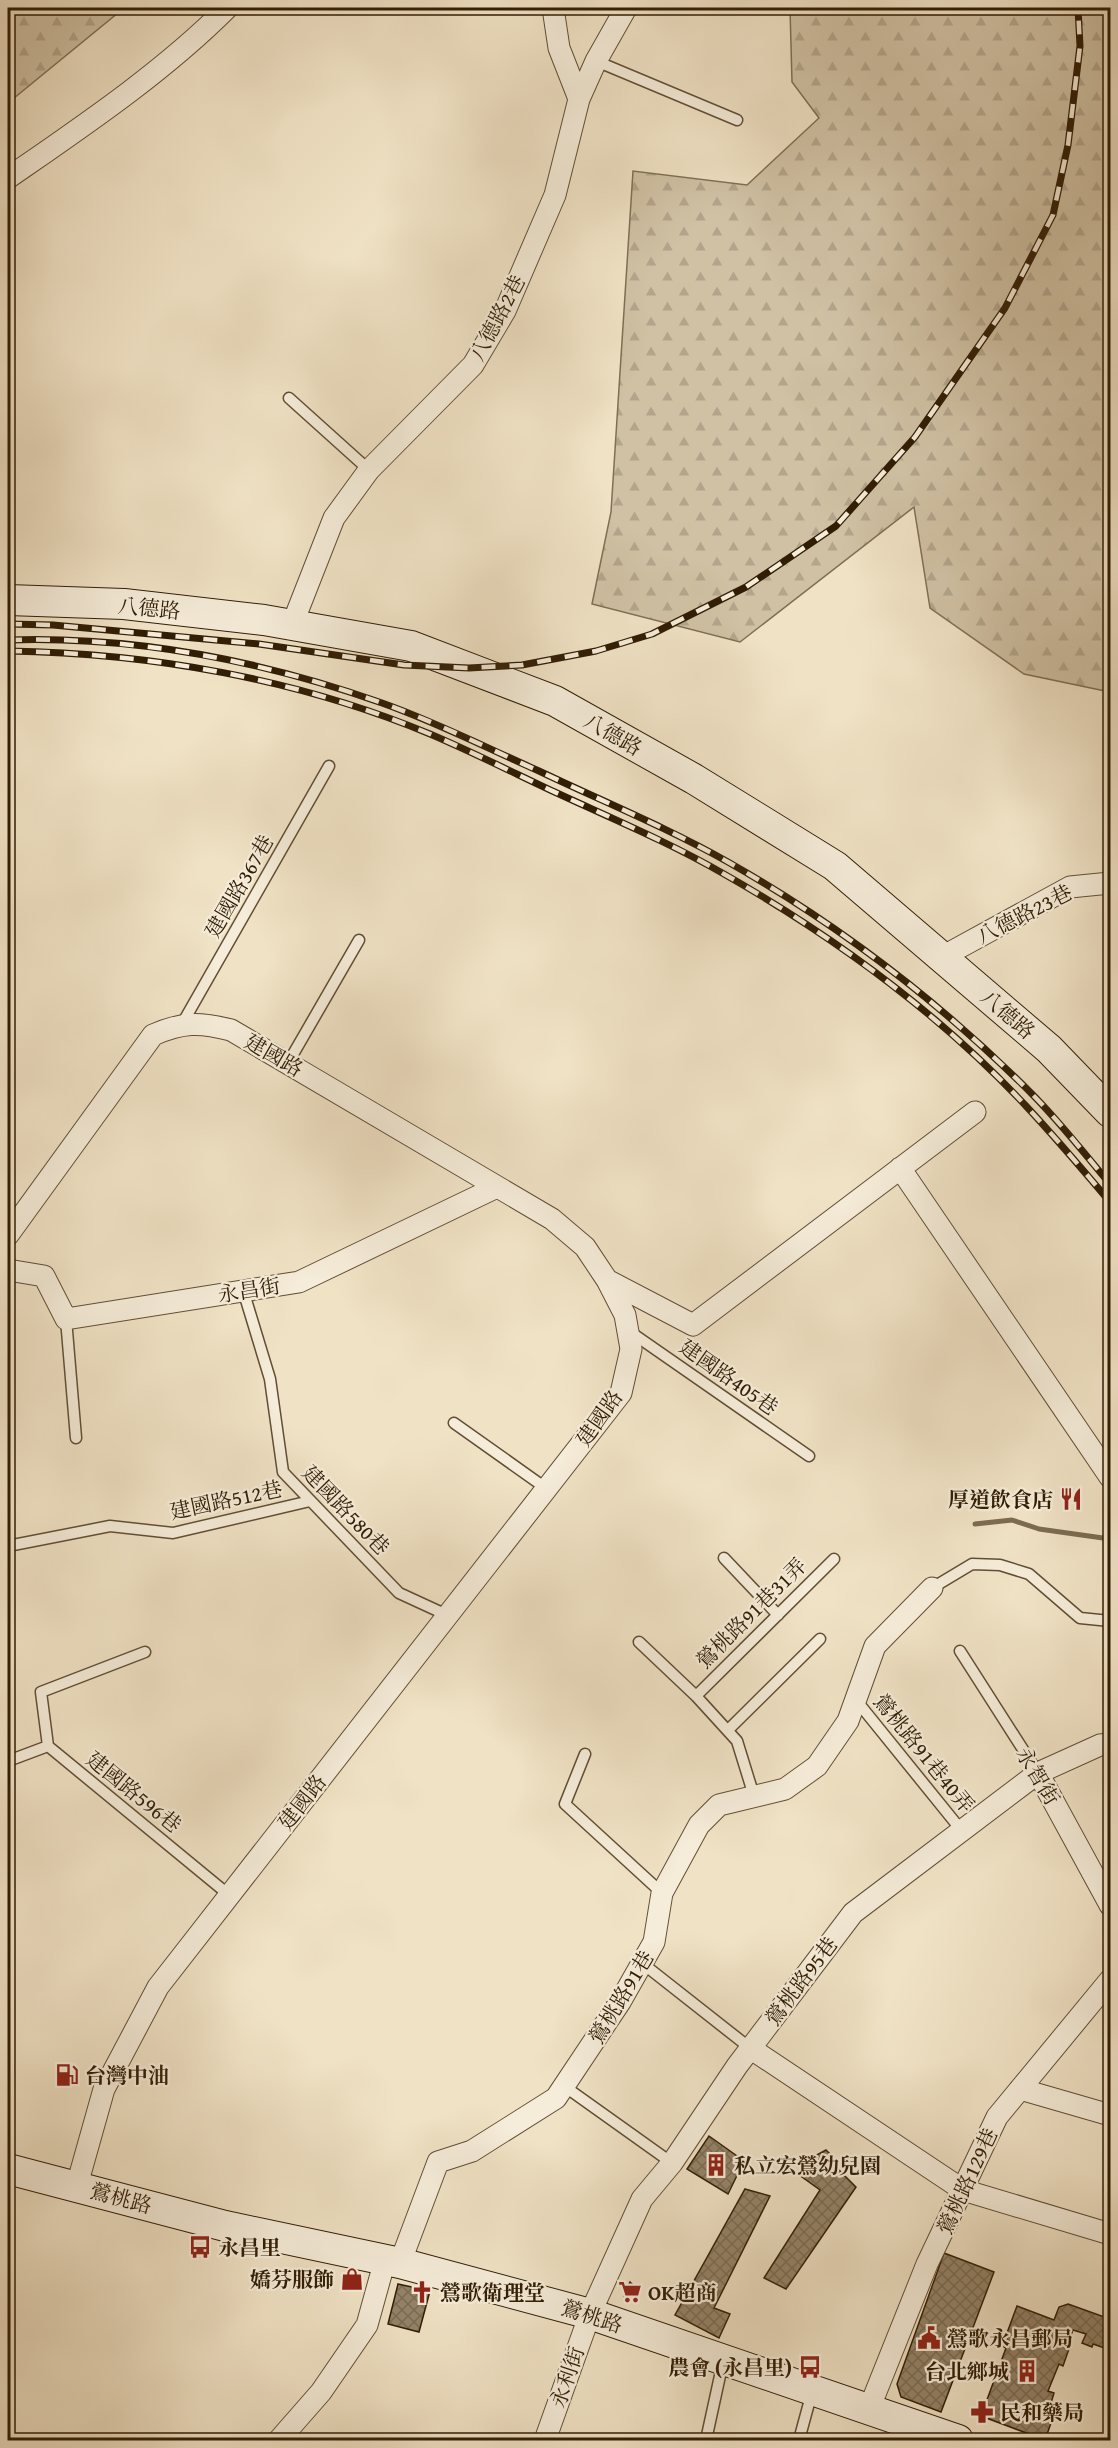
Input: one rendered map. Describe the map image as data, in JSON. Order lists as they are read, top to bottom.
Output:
{
  "streets": {
    "main road": ["八德路", "鶯桃路"],
    "street": [
      "八德路2巷",
      "八德路23巷",
      "建國路",
      "永昌街",
      "永智街",
      "鶯桃路95巷",
      "鶯桃路91巷",
      "鶯桃路129巷",
      "永利街"
    ],
    "lane": [
      "建國路367巷",
      "建國路405巷",
      "建國路512巷",
      "建國路580巷",
      "鶯桃路91巷31弄",
      "鶯桃路91巷40弄",
      "建國路596巷"
    ]
  },
  "crossings": [
    ["八德路2巷", "八德路"],
    ["八德路", "八德路23巷"],
    ["建國路367巷", "建國路"],
    ["建國路", "永昌街"],
    ["建國路", "建國路405巷"],
    ["建國路", "建國路580巷"],
    ["建國路", "建國路596巷"],
    ["建國路", "鶯桃路"],
    ["永昌街", "建國路580巷"],
    ["建國路512巷", "建國路580巷"],
    ["鶯桃路91巷31弄", "鶯桃路91巷"],
    ["鶯桃路91巷40弄", "鶯桃路95巷"],
    ["鶯桃路91巷40弄", "鶯桃路91巷"],
    ["永智街", "鶯桃路95巷"],
    ["鶯桃路95巷", "鶯桃路"],
    ["鶯桃路95巷", "永利街"],
    ["鶯桃路91巷", "鶯桃路"],
    ["鶯桃路129巷", "鶯桃路"],
    ["鶯桃路", "永利街"]
  ],
  "places": {
    "restaurant": ["厚道飲食店"],
    "fuel station": ["台灣中油"],
    "building": ["私立宏鶯幼兒園", "台北鄉城"],
    "bus stop": ["永昌里", "農會 (永昌里)"],
    "shop": ["嬌芬服飾"],
    "church": ["鶯歌衛理堂"],
    "supermarket": ["OK超商"],
    "public building": ["鶯歌永昌郵局"],
    "pharmacy": ["民和藥局"]
  }
}
